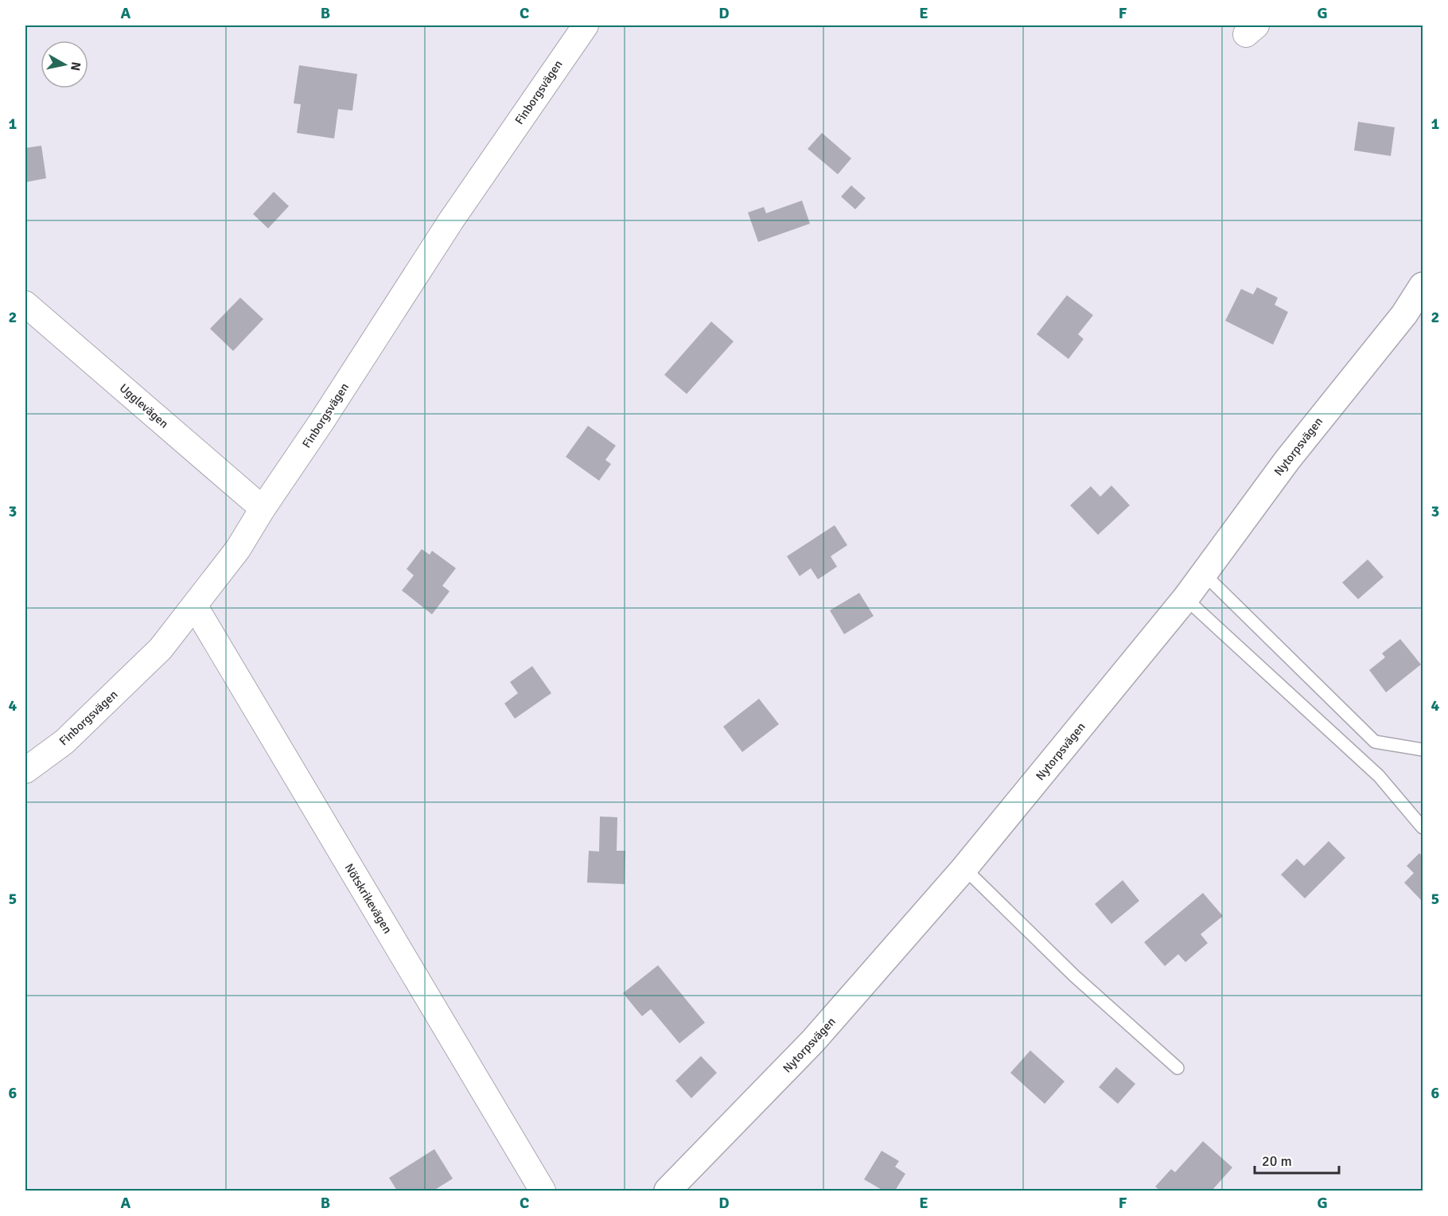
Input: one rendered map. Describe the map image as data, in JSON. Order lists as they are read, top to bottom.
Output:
{
  "streets": {
    "street": [
      "Finborgsvägen",
      "Ugglevägen",
      "Nytorpsvägen",
      "Nötskrikevägen"
    ]
  },
  "crossings": [
    ["Finborgsvägen", "Ugglevägen"],
    ["Finborgsvägen", "Nötskrikevägen"]
  ],
  "scale_bar": "20 m",
  "north": "right",
  "grid": {
    "columns": [
      "A",
      "B",
      "C",
      "D",
      "E",
      "F",
      "G"
    ],
    "rows": [
      "1",
      "2",
      "3",
      "4",
      "5",
      "6"
    ]
  }
}
